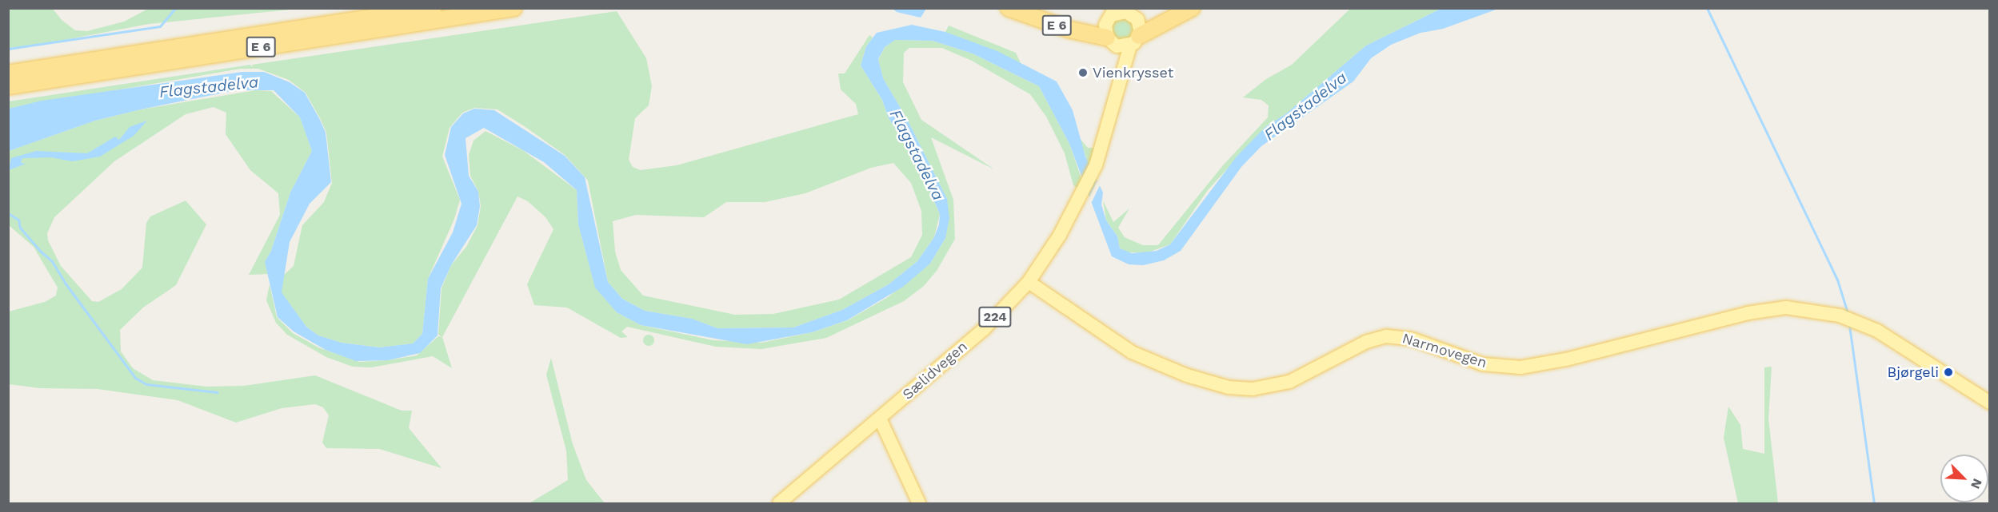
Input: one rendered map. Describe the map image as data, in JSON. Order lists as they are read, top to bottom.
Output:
{
  "streets": {
    "highway": ["E 6"],
    "main road": ["224", "Narmovegen", "Sælidvegen"]
  },
  "crossings": [
    ["E 6", "224"],
    ["224", "Sælidvegen"],
    ["Narmovegen", "Sælidvegen"]
  ],
  "water": ["Flagstadelva"],
  "places": ["Vienkrysset", "Bjørgeli"],
  "north": "bottom right"
}
